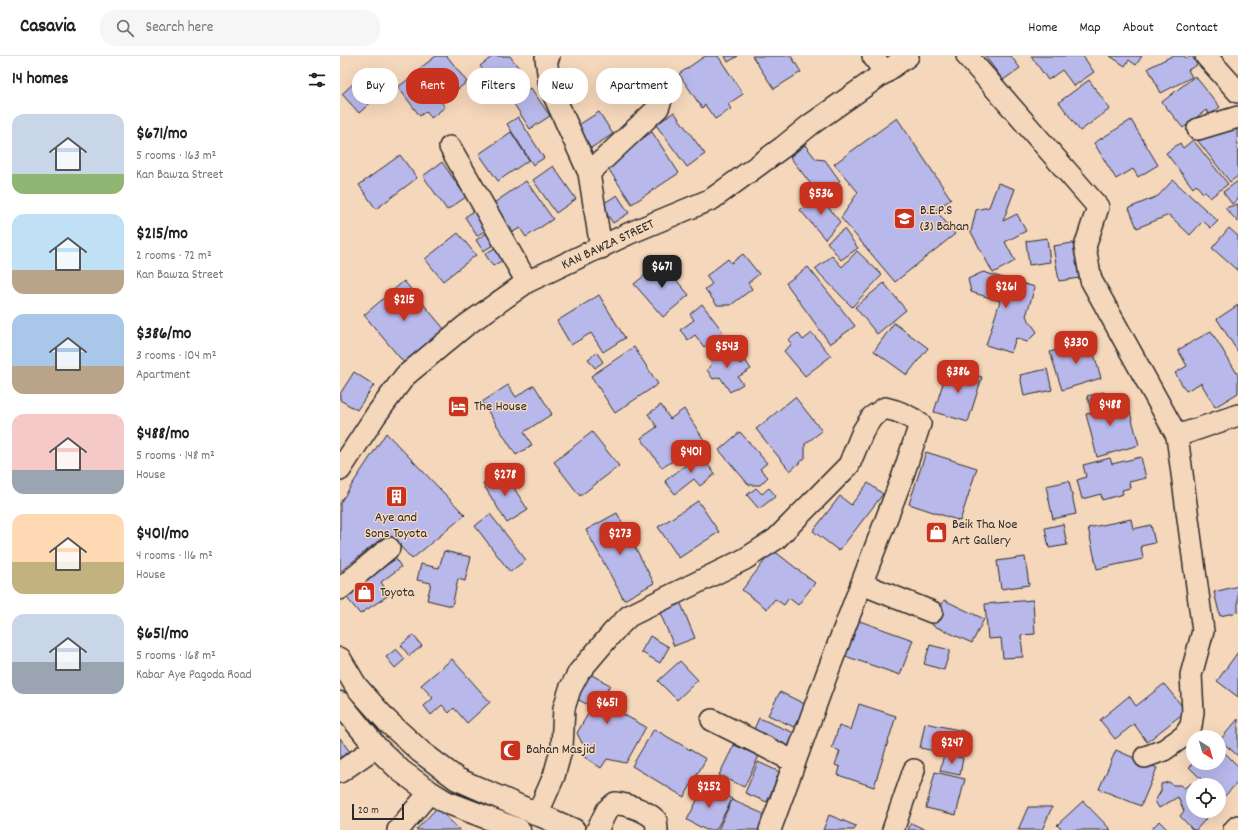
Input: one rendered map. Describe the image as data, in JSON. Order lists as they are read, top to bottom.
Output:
{
  "streets": {
    "street": ["KAN BAWZA STREET"]
  },
  "places": {
    "school or university": ["B.E.P.S (3) Bahan"],
    "hotel": ["The House"],
    "building": ["Aye and Sons Toyota"],
    "shop": ["Beik Tha Noe Art Gallery", "Toyota"],
    "mosque": ["Bahan Masjid"]
  },
  "scale_bar": "20 m",
  "north": "bottom right",
  "page": {
    "header": "Casavia",
    "search": "Search here",
    "nav": [
      "Home",
      "Map",
      "About",
      "Contact"
    ],
    "heading": "14 homes",
    "chip": [
      "Buy",
      "Rent",
      "Filters",
      "New",
      "Apartment"
    ],
    "list": [
      {
        "name": "$671/mo",
        "note": "5 rooms · 163 m² · Kan Bawza Street"
      },
      {
        "name": "$215/mo",
        "note": "2 rooms · 72 m² · Kan Bawza Street"
      },
      {
        "name": "$386/mo",
        "note": "3 rooms · 104 m² · Apartment"
      },
      {
        "name": "$488/mo",
        "note": "5 rooms · 148 m² · House"
      },
      {
        "name": "$401/mo",
        "note": "4 rooms · 116 m² · House"
      },
      {
        "name": "$651/mo",
        "note": "5 rooms · 168 m² · Kabar Aye Pagoda Road"
      }
    ],
    "price": [
      "$536",
      "$671",
      "$261",
      "$215",
      "$330",
      "$543",
      "$386",
      "$488",
      "$401",
      "$278",
      "$273",
      "$651",
      "$247",
      "$252"
    ],
    "scale": "20 m"
  }
}
